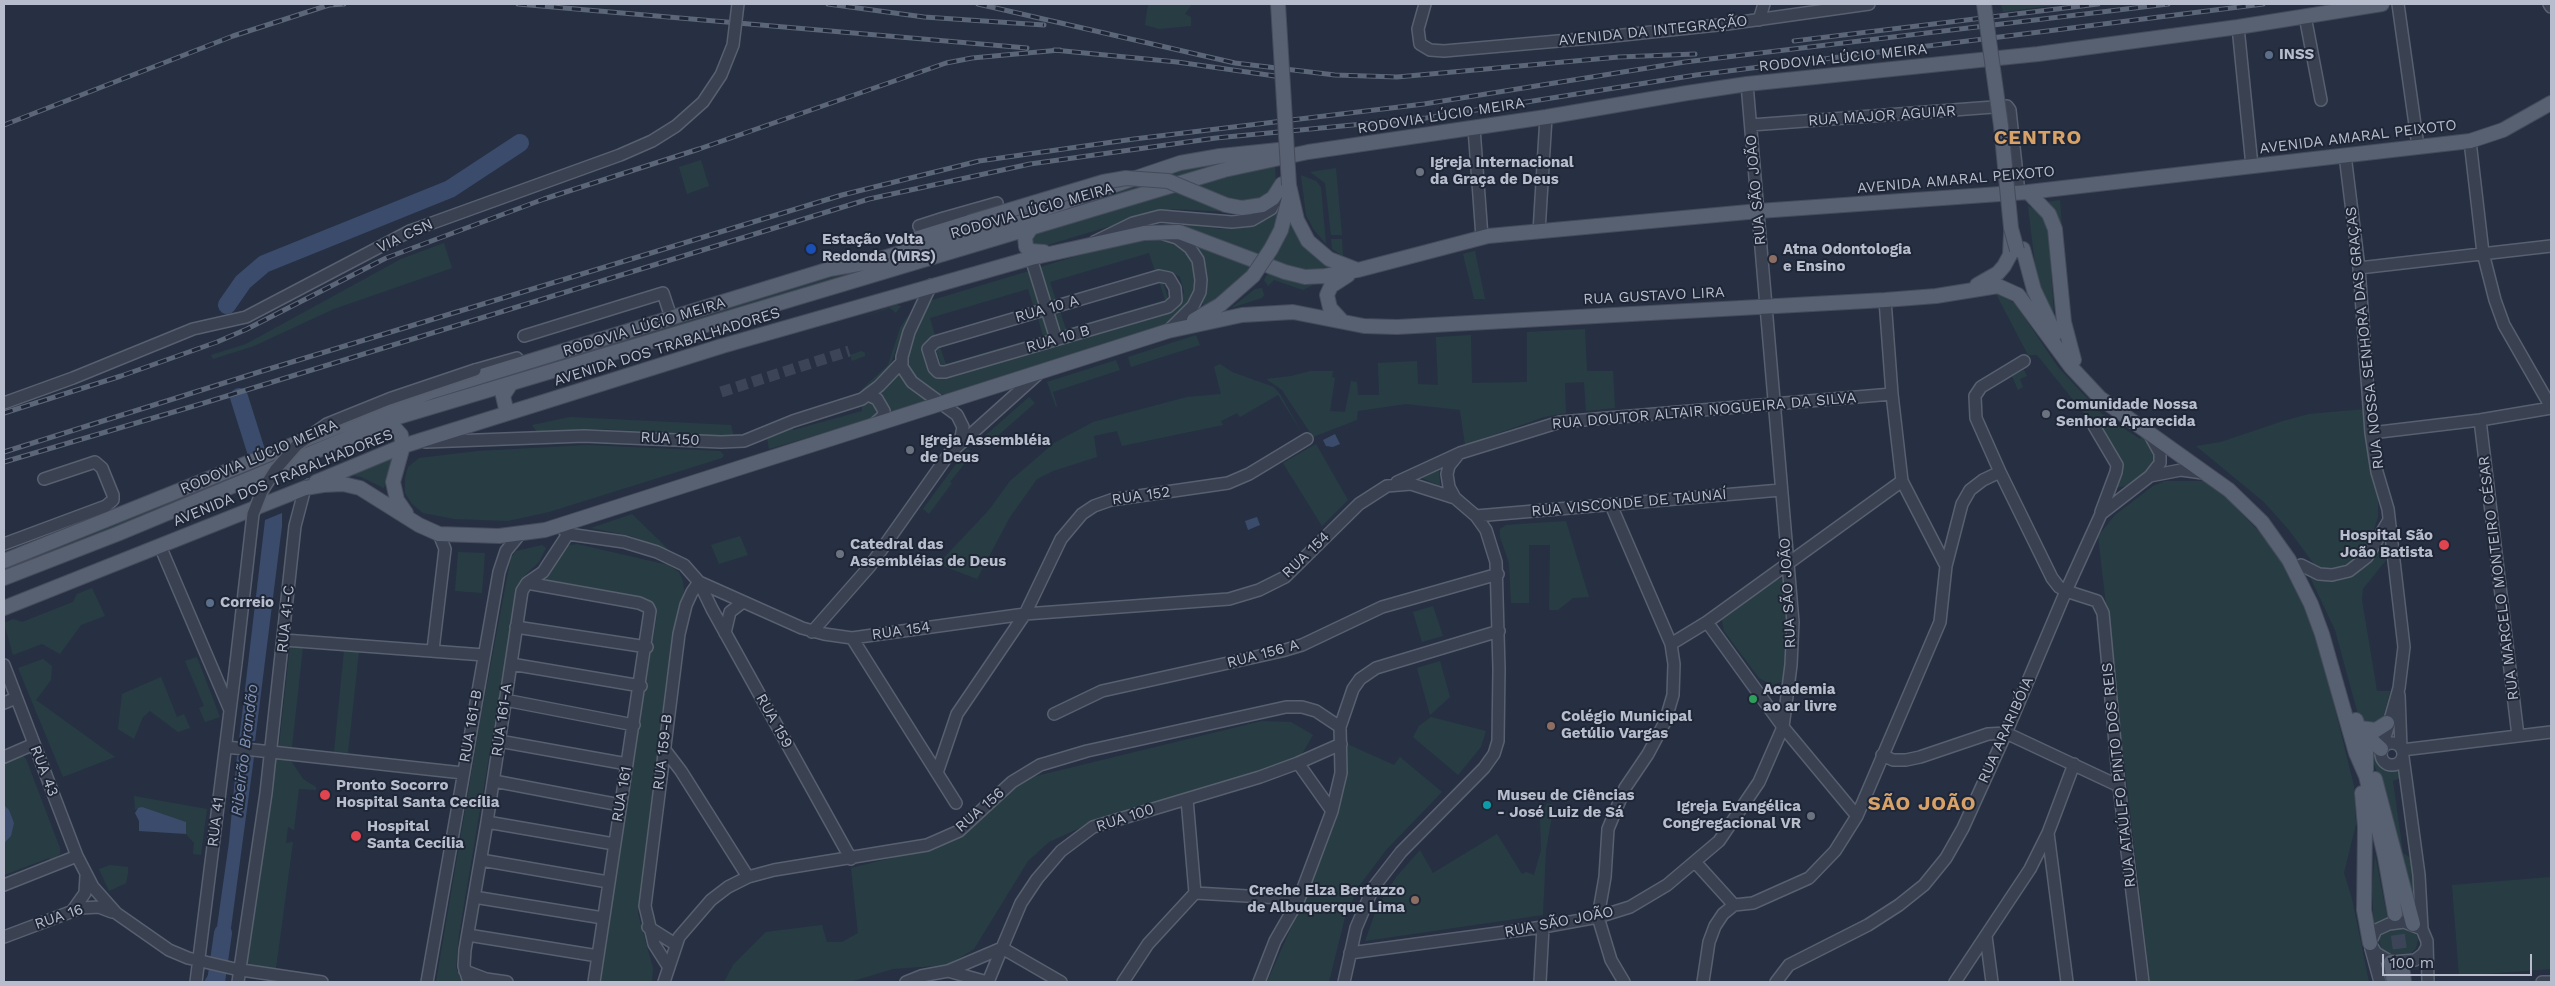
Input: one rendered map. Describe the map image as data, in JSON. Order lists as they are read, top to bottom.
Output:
{
  "streets": {
    "main road": [
      "RODOVIA LÚCIO MEIRA",
      "AVENIDA AMARAL PEIXOTO",
      "RUA GUSTAVO LIRA",
      "AVENIDA DOS TRABALHADORES"
    ],
    "street": [
      "AVENIDA DA INTEGRAÇÃO",
      "RUA MAJOR AGUIAR",
      "RUA SÃO JOÃO",
      "VIA CSN",
      "RUA 10 A",
      "RUA NOSSA SENHORA DAS GRAÇAS",
      "RUA 10 B",
      "RUA DOUTOR ALTAIR NOGUEIRA DA SILVA",
      "RUA 150",
      "RUA 152",
      "RUA VISCONDE DE TAUNAÍ",
      "RUA 154",
      "RUA MARCELO MONTEIRO CÉSAR",
      "RUA 41-C",
      "RUA 156 A",
      "RUA 161-A",
      "RUA 159",
      "RUA 161-B",
      "RUA ARARIBÓIA",
      "RUA 159-B",
      "RUA 43",
      "RUA ATAÚLFO PINTO DOS REIS",
      "RUA 161",
      "RUA 156",
      "RUA 100",
      "RUA 41",
      "RUA 16"
    ]
  },
  "crossings": [
    ["RODOVIA LÚCIO MEIRA", "RUA SÃO JOÃO"],
    ["RODOVIA LÚCIO MEIRA", "RUA 41"],
    ["RUA MAJOR AGUIAR", "AVENIDA AMARAL PEIXOTO"],
    ["RUA MAJOR AGUIAR", "RUA SÃO JOÃO"],
    ["AVENIDA AMARAL PEIXOTO", "RUA SÃO JOÃO"],
    ["AVENIDA AMARAL PEIXOTO", "RUA NOSSA SENHORA DAS GRAÇAS"],
    ["AVENIDA AMARAL PEIXOTO", "AVENIDA DOS TRABALHADORES"],
    ["RUA SÃO JOÃO", "RUA GUSTAVO LIRA"],
    ["RUA SÃO JOÃO", "RUA DOUTOR ALTAIR NOGUEIRA DA SILVA"],
    ["RUA SÃO JOÃO", "RUA VISCONDE DE TAUNAÍ"],
    ["RUA 10 A", "RUA 10 B"],
    ["AVENIDA DOS TRABALHADORES", "RUA 150"],
    ["AVENIDA DOS TRABALHADORES", "RUA 41-C"],
    ["RUA DOUTOR ALTAIR NOGUEIRA DA SILVA", "RUA 154"],
    ["RUA 152", "RUA 154"],
    ["RUA 154", "RUA 159"],
    ["RUA 154", "RUA 159-B"],
    ["RUA 161-A", "RUA 161"],
    ["RUA 159", "RUA 159-B"],
    ["RUA 159", "RUA 156"],
    ["RUA ARARIBÓIA", "RUA ATAÚLFO PINTO DOS REIS"],
    ["RUA 159-B", "RUA 156"],
    ["RUA 43", "RUA 41"],
    ["RUA 43", "RUA 16"]
  ],
  "districts": ["CENTRO", "SÃO JOÃO"],
  "water": ["Ribeirão Brandão"],
  "places": [
    "INSS",
    "Igreja Internacional da Graça de Deus",
    "Estação Volta Redonda (MRS)",
    "Atna Odontologia e Ensino",
    "Comunidade Nossa Senhora Aparecida",
    "Igreja Assembléia de Deus",
    "Hospital São João Batista",
    "Catedral das Assembléias de Deus",
    "Correio",
    "Academia ao ar livre",
    "Colégio Municipal Getúlio Vargas",
    "Pronto Socorro Hospital Santa Cecília",
    "Museu de Ciências - José Luiz de Sá",
    "Igreja Evangélica Congregacional VR",
    "Hospital Santa Cecília",
    "Creche Elza Bertazzo de Albuquerque Lima"
  ],
  "scale_bar": "100 m"
}
